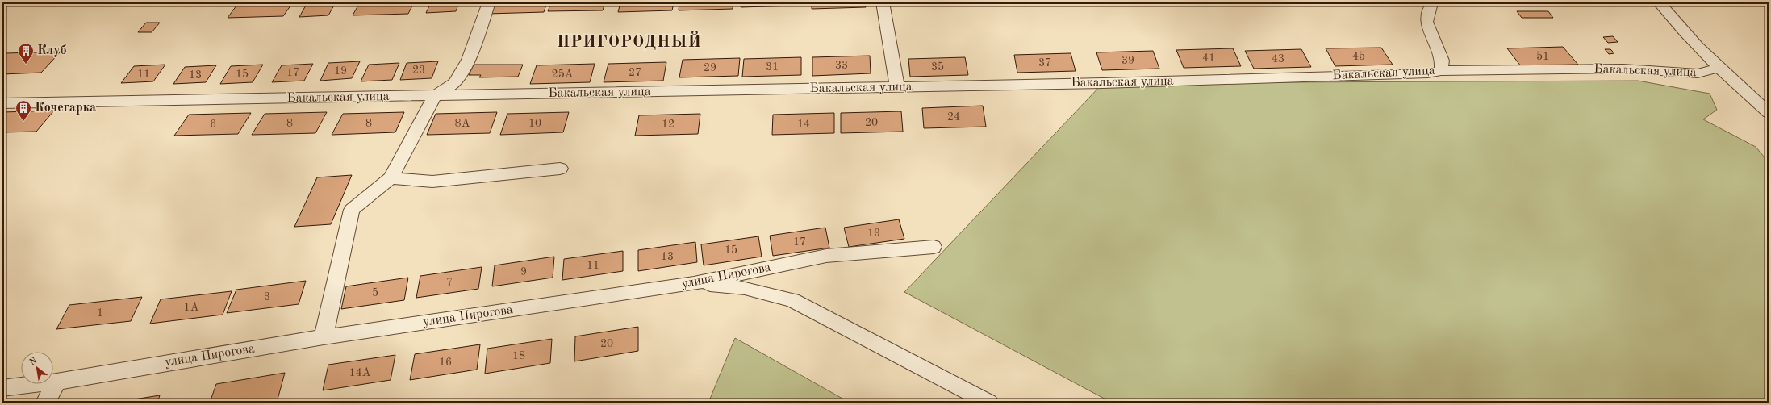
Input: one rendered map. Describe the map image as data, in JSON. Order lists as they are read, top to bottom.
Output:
{
  "streets": {
    "street": ["Бакальская улица", "улица Пирогова"]
  },
  "districts": ["ПРИГОРОДНЫЙ"],
  "places": {
    "building": ["Клуб", "Кочегарка"]
  },
  "house_numbers": [
    "45",
    "51",
    "41",
    "43",
    "39",
    "37",
    "33",
    "31",
    "35",
    "29",
    "23",
    "19",
    "17",
    "27",
    "11",
    "15",
    "25А",
    "13",
    "24",
    "20",
    "8",
    "8",
    "8А",
    "10",
    "6",
    "12",
    "14",
    "19",
    "17",
    "15",
    "13",
    "11",
    "9",
    "7",
    "5",
    "3",
    "1А",
    "1",
    "20",
    "18",
    "16",
    "14А"
  ],
  "north": "top left"
}
